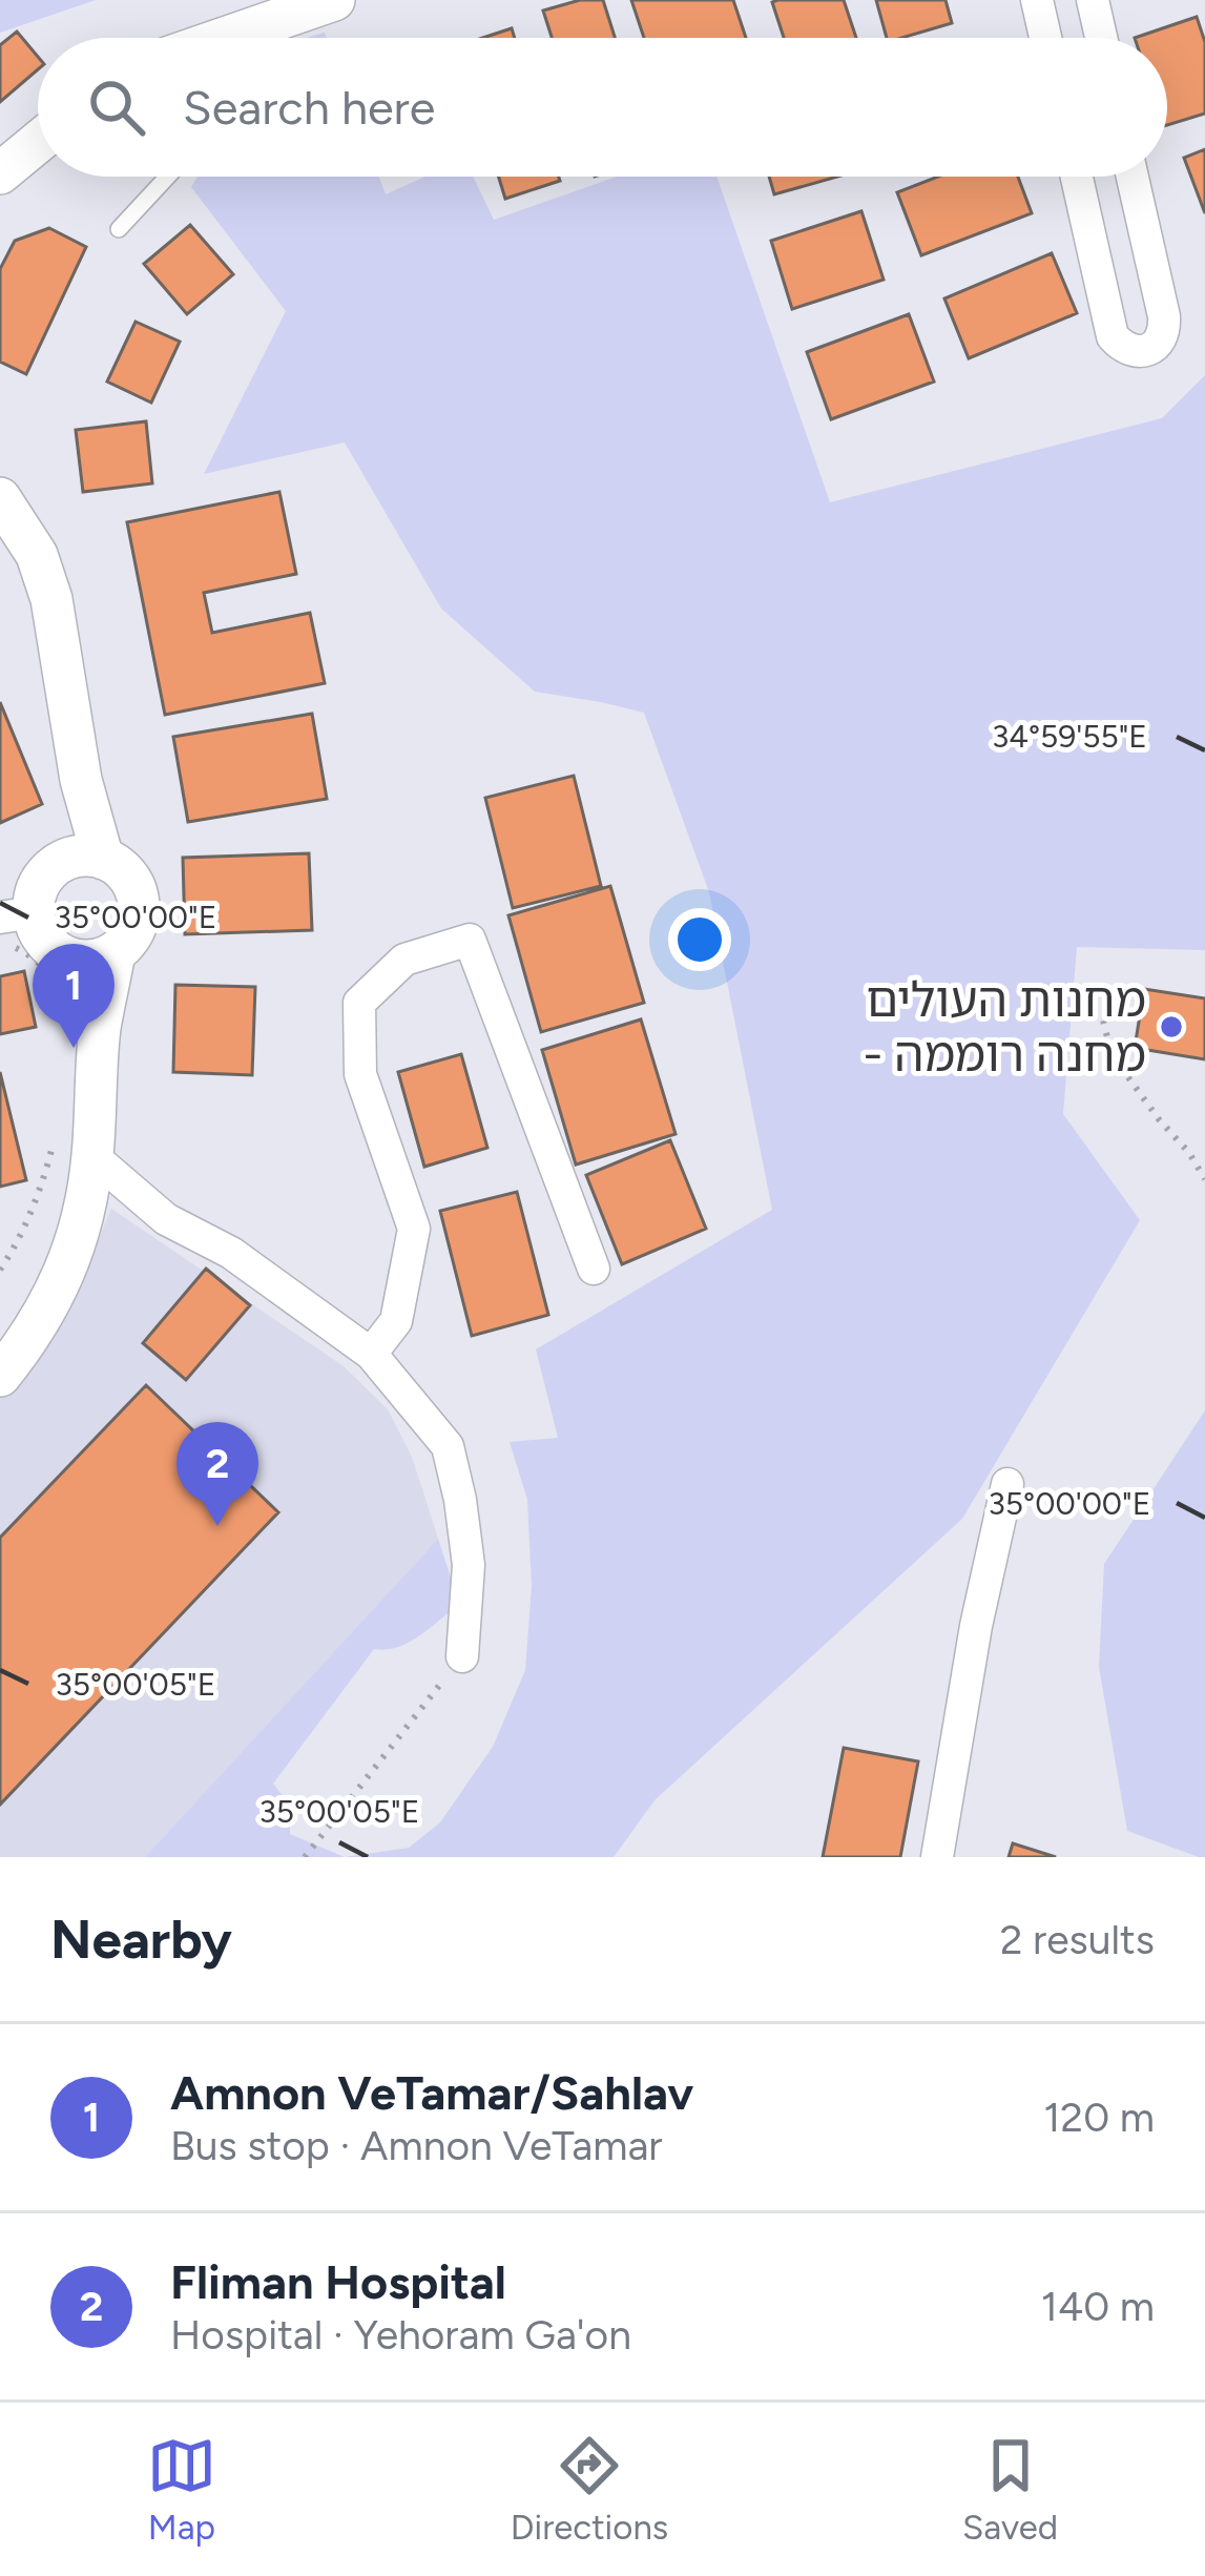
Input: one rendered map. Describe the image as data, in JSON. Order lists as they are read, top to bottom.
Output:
{
  "places": ["מחנות העולים - מחנה רוממה"],
  "page": {
    "search": "Search here",
    "pins": ["1", "2"],
    "heading": ["Nearby", "2 results"],
    "list": [
      {
        "mark": "1",
        "name": "Amnon VeTamar/Sahlav",
        "note": "Bus stop · Amnon VeTamar",
        "value": "120 m"
      },
      {
        "mark": "2",
        "name": "Fliman Hospital",
        "note": "Hospital · Yehoram Ga'on",
        "value": "140 m"
      }
    ],
    "nav": ["Map", "Directions", "Saved"]
  },
  "coordinates": ["34°59'55\"E", "35°00'00\"E", "35°00'05\"E"]
}
